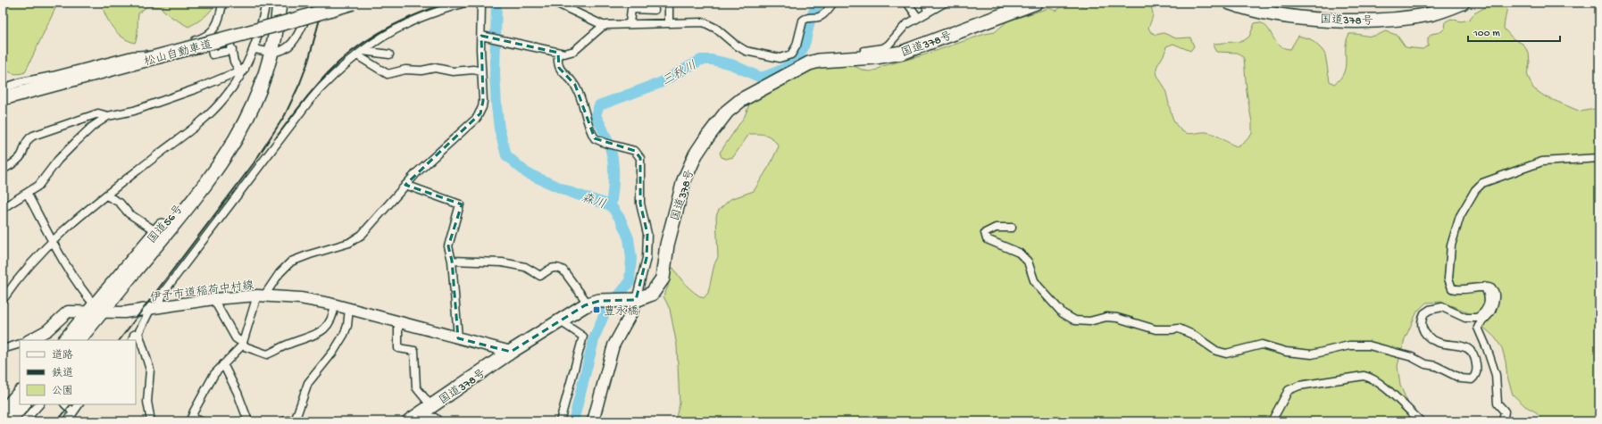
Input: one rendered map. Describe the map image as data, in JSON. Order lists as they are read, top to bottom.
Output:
{
  "streets": {
    "highway": ["国道378号", "松山自動車道", "国道56号"],
    "street": ["伊予市道稲荷中村線"]
  },
  "crossings": [
    ["国道378号", "伊予市道稲荷中村線"],
    ["国道56号", "伊予市道稲荷中村線"]
  ],
  "water": ["三秋川", "森川"],
  "places": {
    "transit": ["豊永橋"]
  },
  "legend": ["道路", "鉄道", "公園"],
  "scale_bar": "100 m"
}
